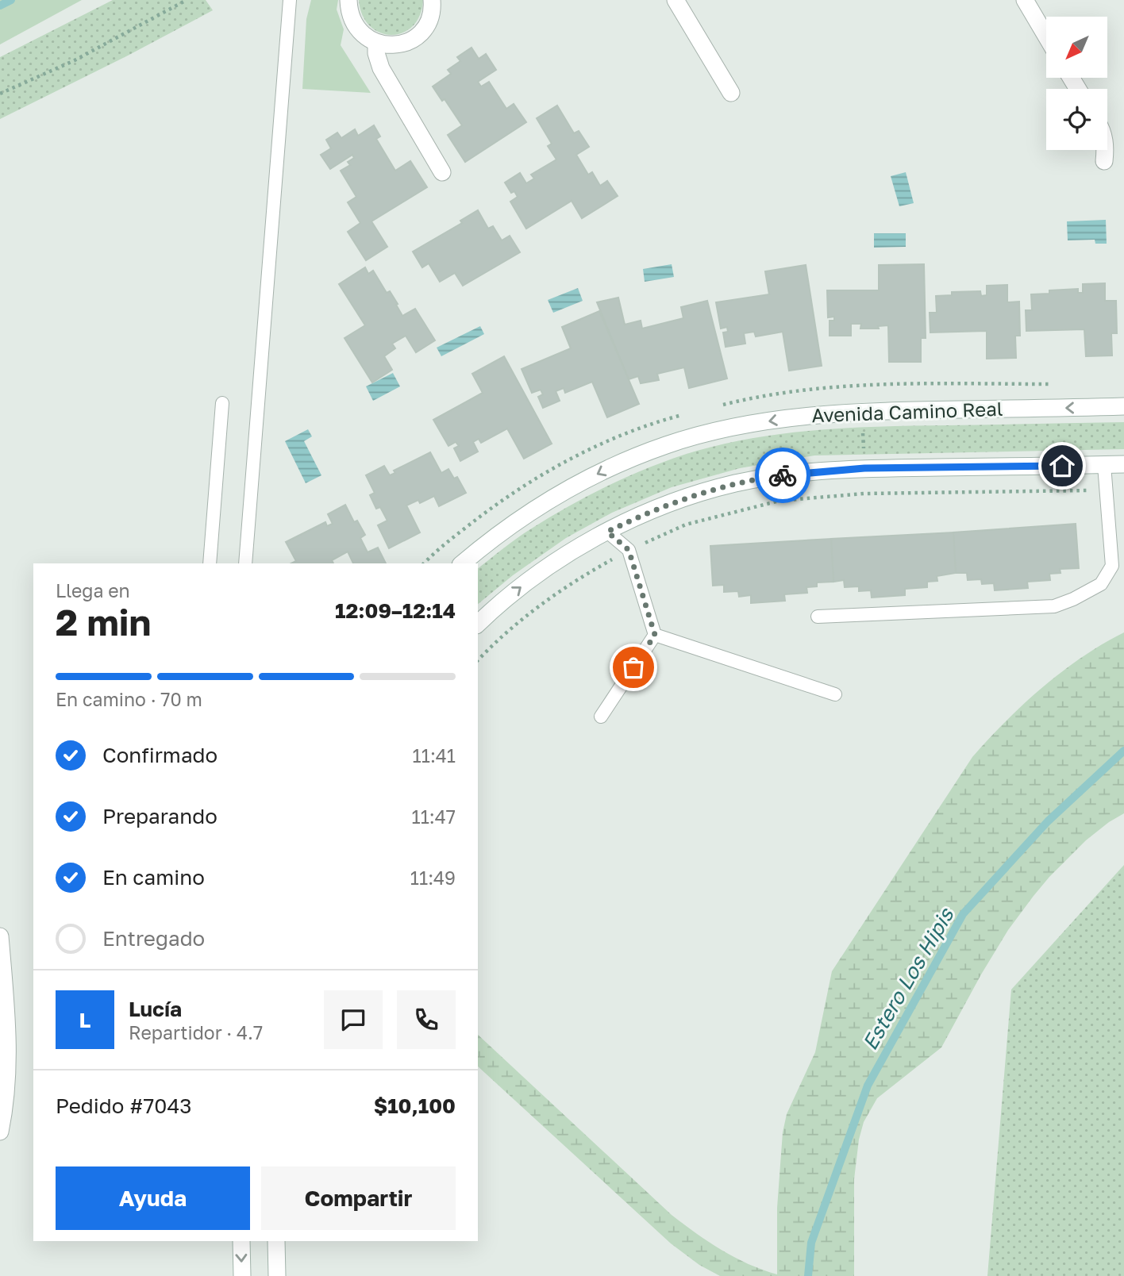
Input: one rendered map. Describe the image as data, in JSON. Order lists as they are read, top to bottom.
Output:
{
  "streets": {
    "main road": ["Avenida Camino Real"]
  },
  "water": ["Estero Los Hipis"],
  "north": "bottom left",
  "page": {
    "heading": ["2 min", "Llega en", "12:09–12:14"],
    "panel": [
      "Lucía",
      "Repartidor · 4.7",
      "Pedido #7043",
      "$10,100"
    ],
    "bar": "En camino · 70 m",
    "list": [
      ["Confirmado", "11:41"],
      ["Preparando", "11:47"],
      ["En camino", "11:49"],
      "Entregado"
    ],
    "round": "L",
    "buttons": ["Ayuda", "Compartir"]
  }
}
